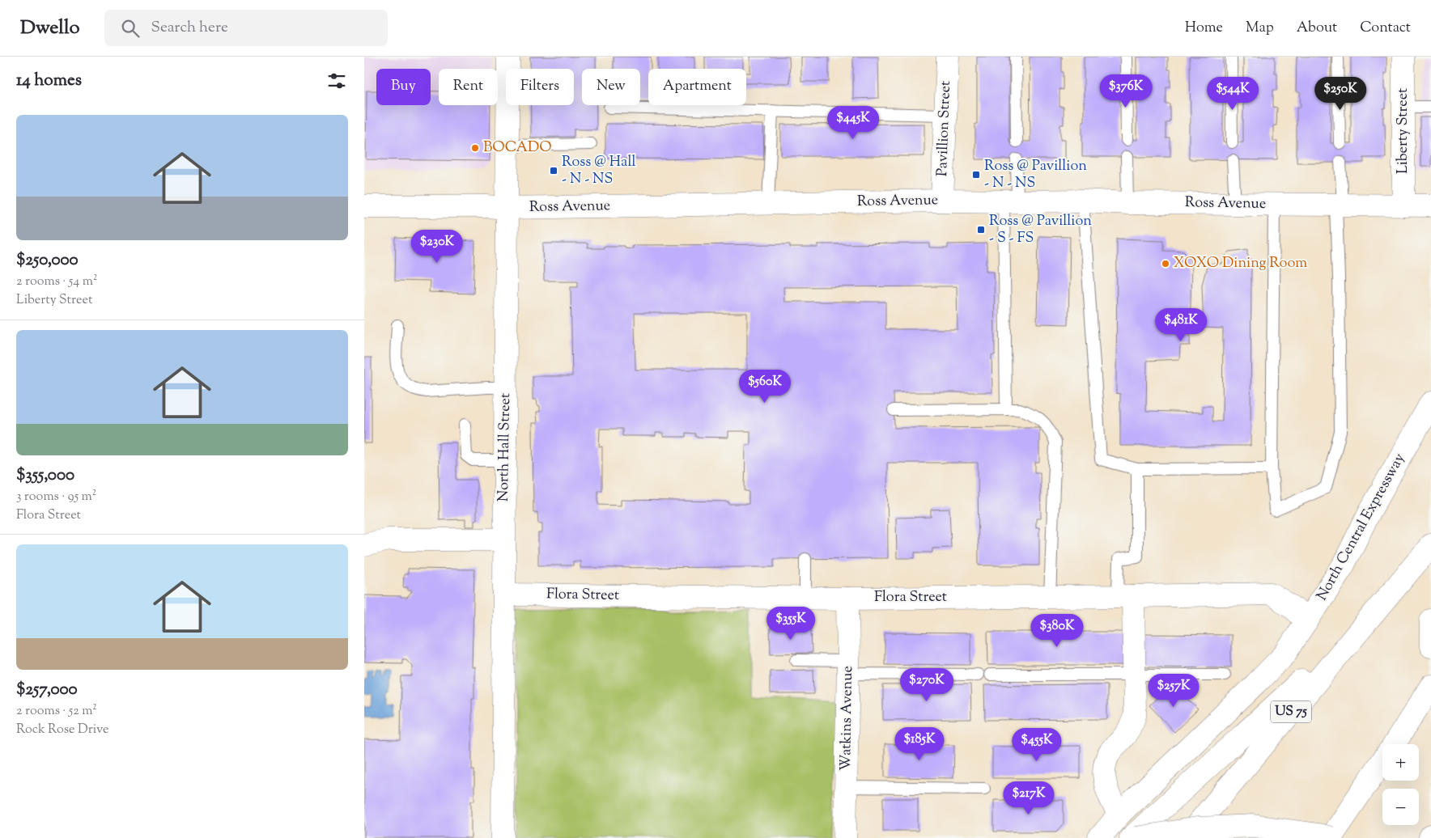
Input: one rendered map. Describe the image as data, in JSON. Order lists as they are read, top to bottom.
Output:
{
  "streets": {
    "main road": [
      "Pavillion Street",
      "Liberty Street",
      "Ross Avenue",
      "North Hall Street",
      "North Central Expressway",
      "Flora Street",
      "US 75",
      "Watkins Avenue"
    ]
  },
  "crossings": [
    ["Pavillion Street", "Ross Avenue"],
    ["Liberty Street", "Ross Avenue"],
    ["Ross Avenue", "North Hall Street"],
    ["North Hall Street", "Flora Street"],
    ["North Central Expressway", "Flora Street"],
    ["Flora Street", "Watkins Avenue"]
  ],
  "places": {
    "other": ["BOCADO", "XOXO Dining Room"],
    "transit": ["Ross @ Hall - N - NS", "Ross @ Pavillion - N - NS", "Ross @ Pavillion - S - FS"]
  },
  "page": {
    "header": "Dwello",
    "search": "Search here",
    "nav": [
      "Home",
      "Map",
      "About",
      "Contact"
    ],
    "heading": "14 homes",
    "chip": [
      "Buy",
      "Rent",
      "Filters",
      "New",
      "Apartment"
    ],
    "price": [
      "$376K",
      "$544K",
      "$250K",
      "$445K",
      "$230K",
      "$481K",
      "$560K",
      "$355K",
      "$380K",
      "$270K",
      "$257K",
      "$185K",
      "$455K",
      "$217K"
    ],
    "list": [
      {
        "name": "$250,000",
        "note": "2 rooms · 54 m² · Liberty Street"
      },
      {
        "name": "$355,000",
        "note": "3 rooms · 95 m² · Flora Street"
      },
      {
        "name": "$257,000",
        "note": "2 rooms · 52 m² · Rock Rose Drive"
      }
    ],
    "map_buttons": ["+", "−"]
  }
}
